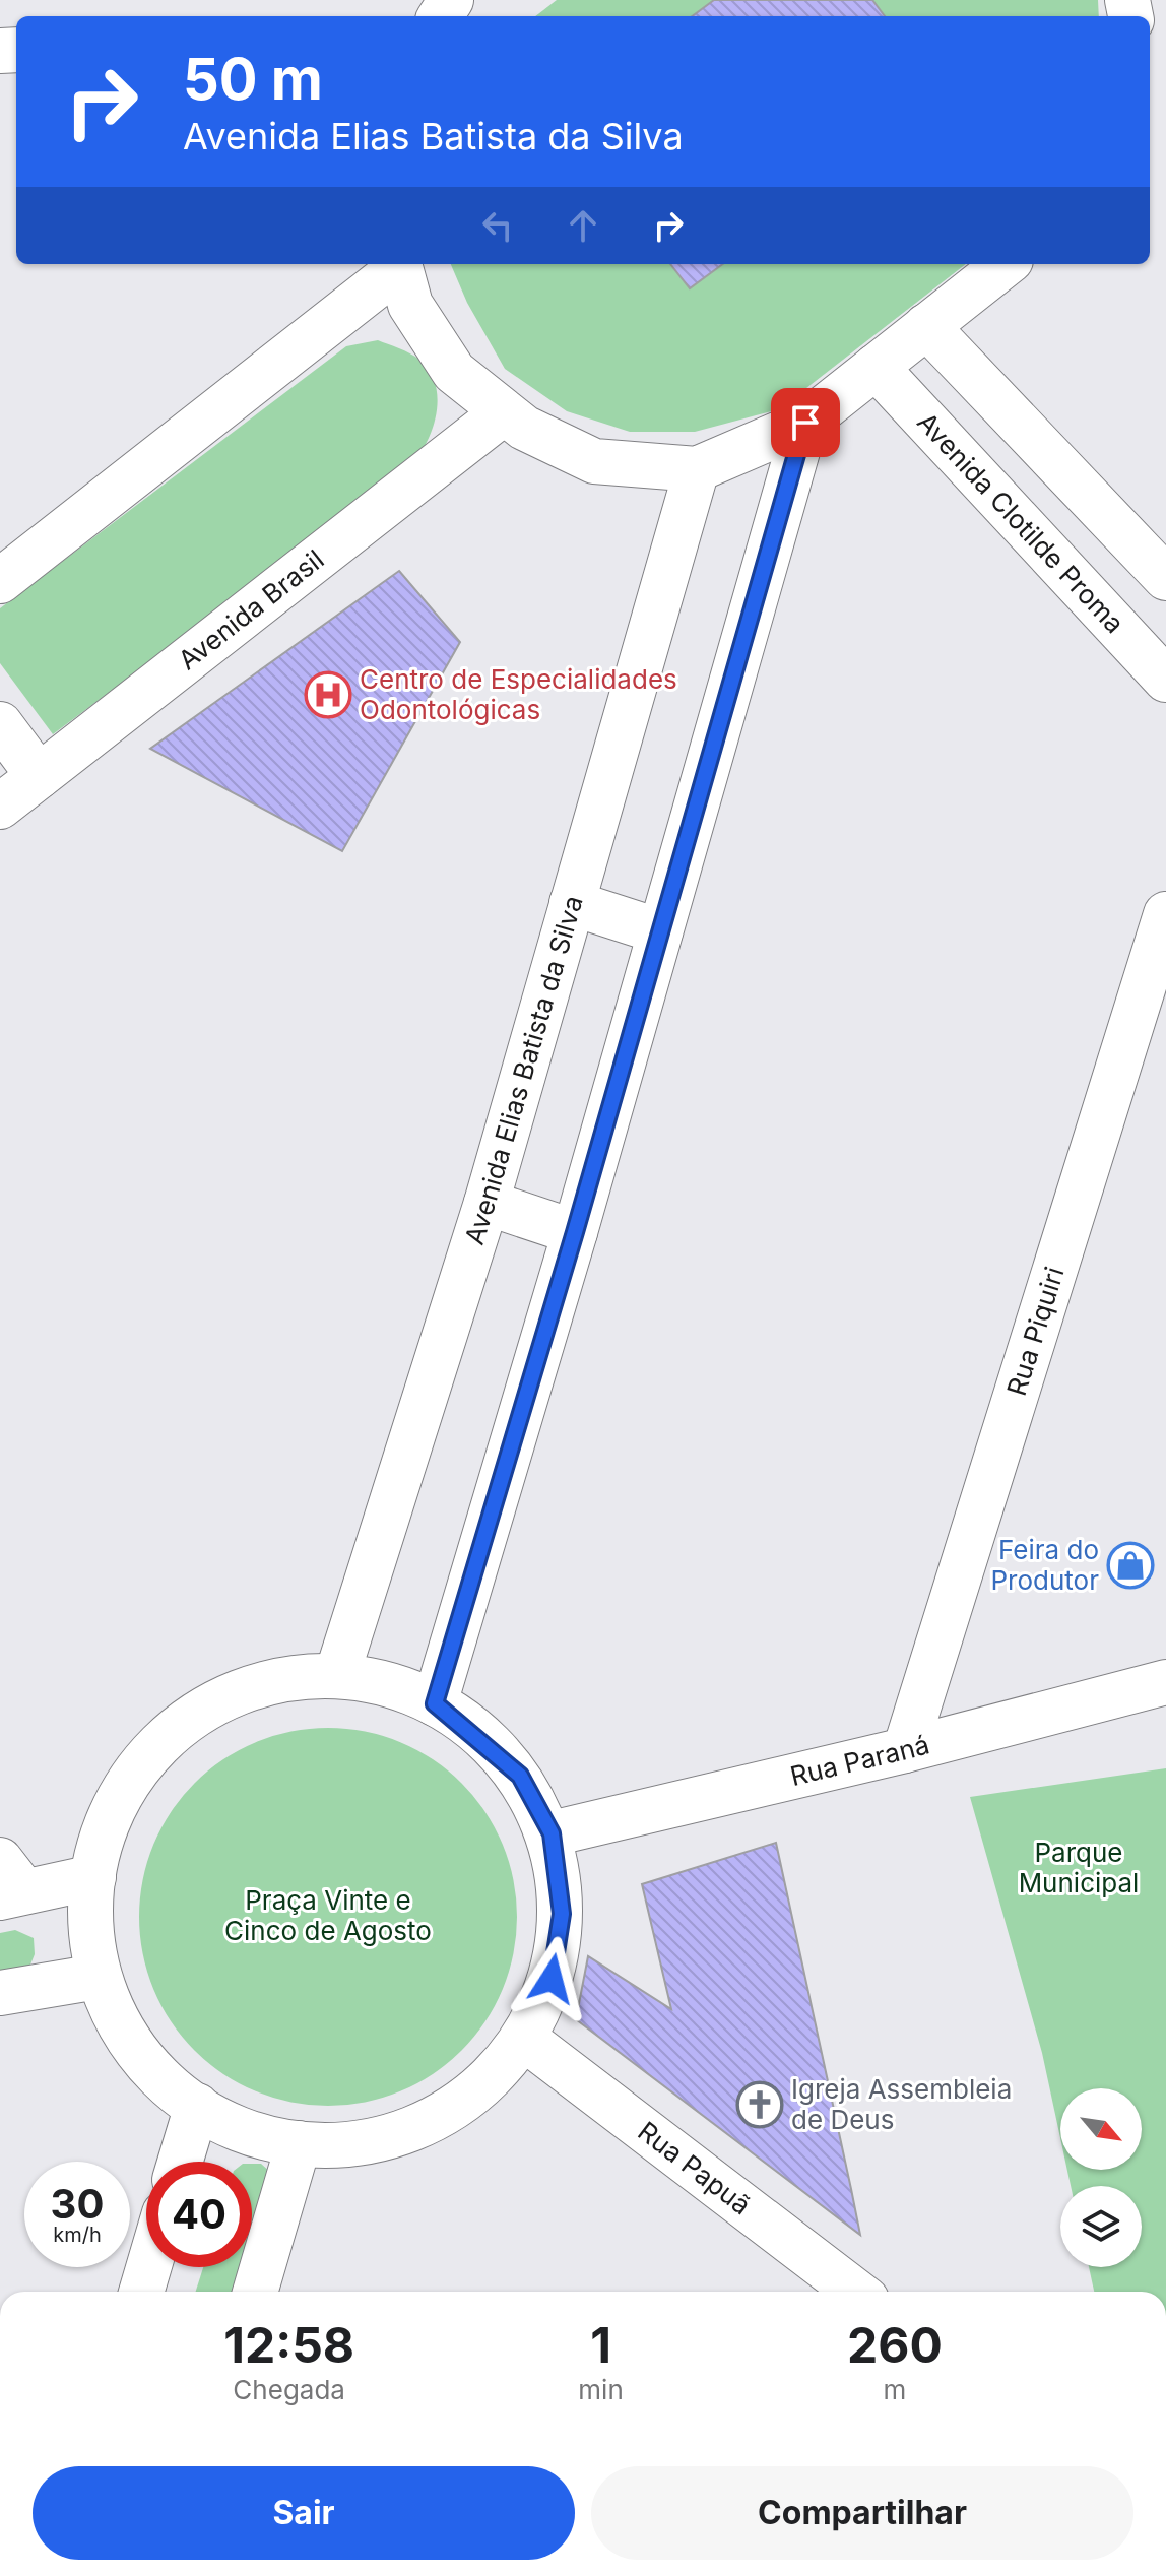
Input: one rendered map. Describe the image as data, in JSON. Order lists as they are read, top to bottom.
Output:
{
  "streets": {
    "street": [
      "Avenida Clotilde Proma",
      "Avenida Brasil",
      "Avenida Elias Batista da Silva",
      "Rua Piquiri",
      "Rua Paraná",
      "Rua Papuã"
    ]
  },
  "crossings": [
    ["Rua Piquiri", "Rua Paraná"]
  ],
  "parks": ["Parque Municipal", "Praça Vinte e Cinco de Agosto"],
  "places": {
    "hospital": ["Centro de Especialidades Odontológicas"],
    "shop": ["Feira do Produtor"],
    "church": ["Igreja Assembleia de Deus"]
  },
  "north": "bottom right",
  "page": {
    "turn": ["50 m", "Avenida Elias Batista da Silva"],
    "speed": "30 km/h",
    "limit": "40",
    "eta": [
      "12:58",
      "Chegada",
      "1",
      "min",
      "260",
      "m"
    ],
    "buttons": ["Sair", "Compartilhar"]
  }
}
